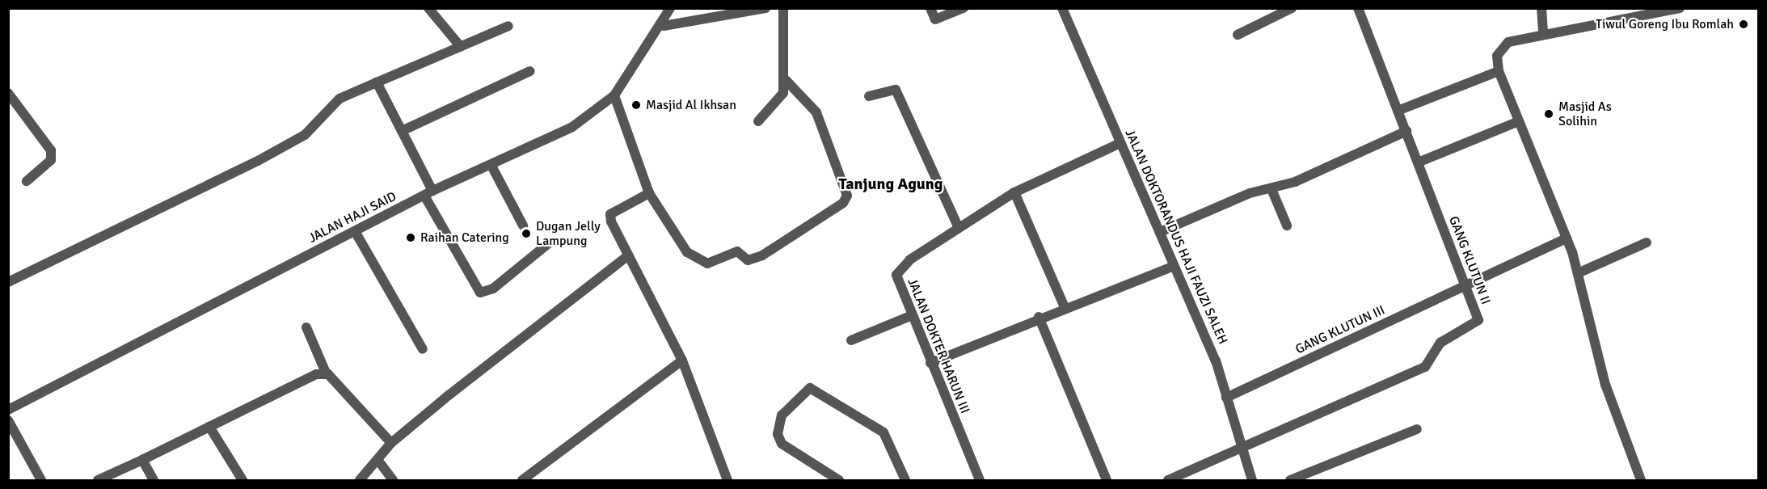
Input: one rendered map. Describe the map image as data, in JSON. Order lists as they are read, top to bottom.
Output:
{
  "streets": {
    "street": [
      "JALAN HAJI SAID",
      "JALAN DOKTORANDUS HAJI FAUZI SALEH",
      "GANG KLUTUN II",
      "GANG KLUTUN III",
      "JALAN DOKTER HARUN III"
    ]
  },
  "crossings": [
    ["JALAN DOKTORANDUS HAJI FAUZI SALEH", "GANG KLUTUN II"],
    ["JALAN DOKTORANDUS HAJI FAUZI SALEH", "GANG KLUTUN III"],
    ["JALAN DOKTORANDUS HAJI FAUZI SALEH", "JALAN DOKTER HARUN III"],
    ["GANG KLUTUN II", "GANG KLUTUN III"]
  ],
  "districts": ["Tanjung Agung"],
  "places": [
    "Tiwul Goreng Ibu Romlah",
    "Masjid Al Ikhsan",
    "Masjid As Solihin",
    "Dugan Jelly Lampung",
    "Raihan Catering"
  ]
}
